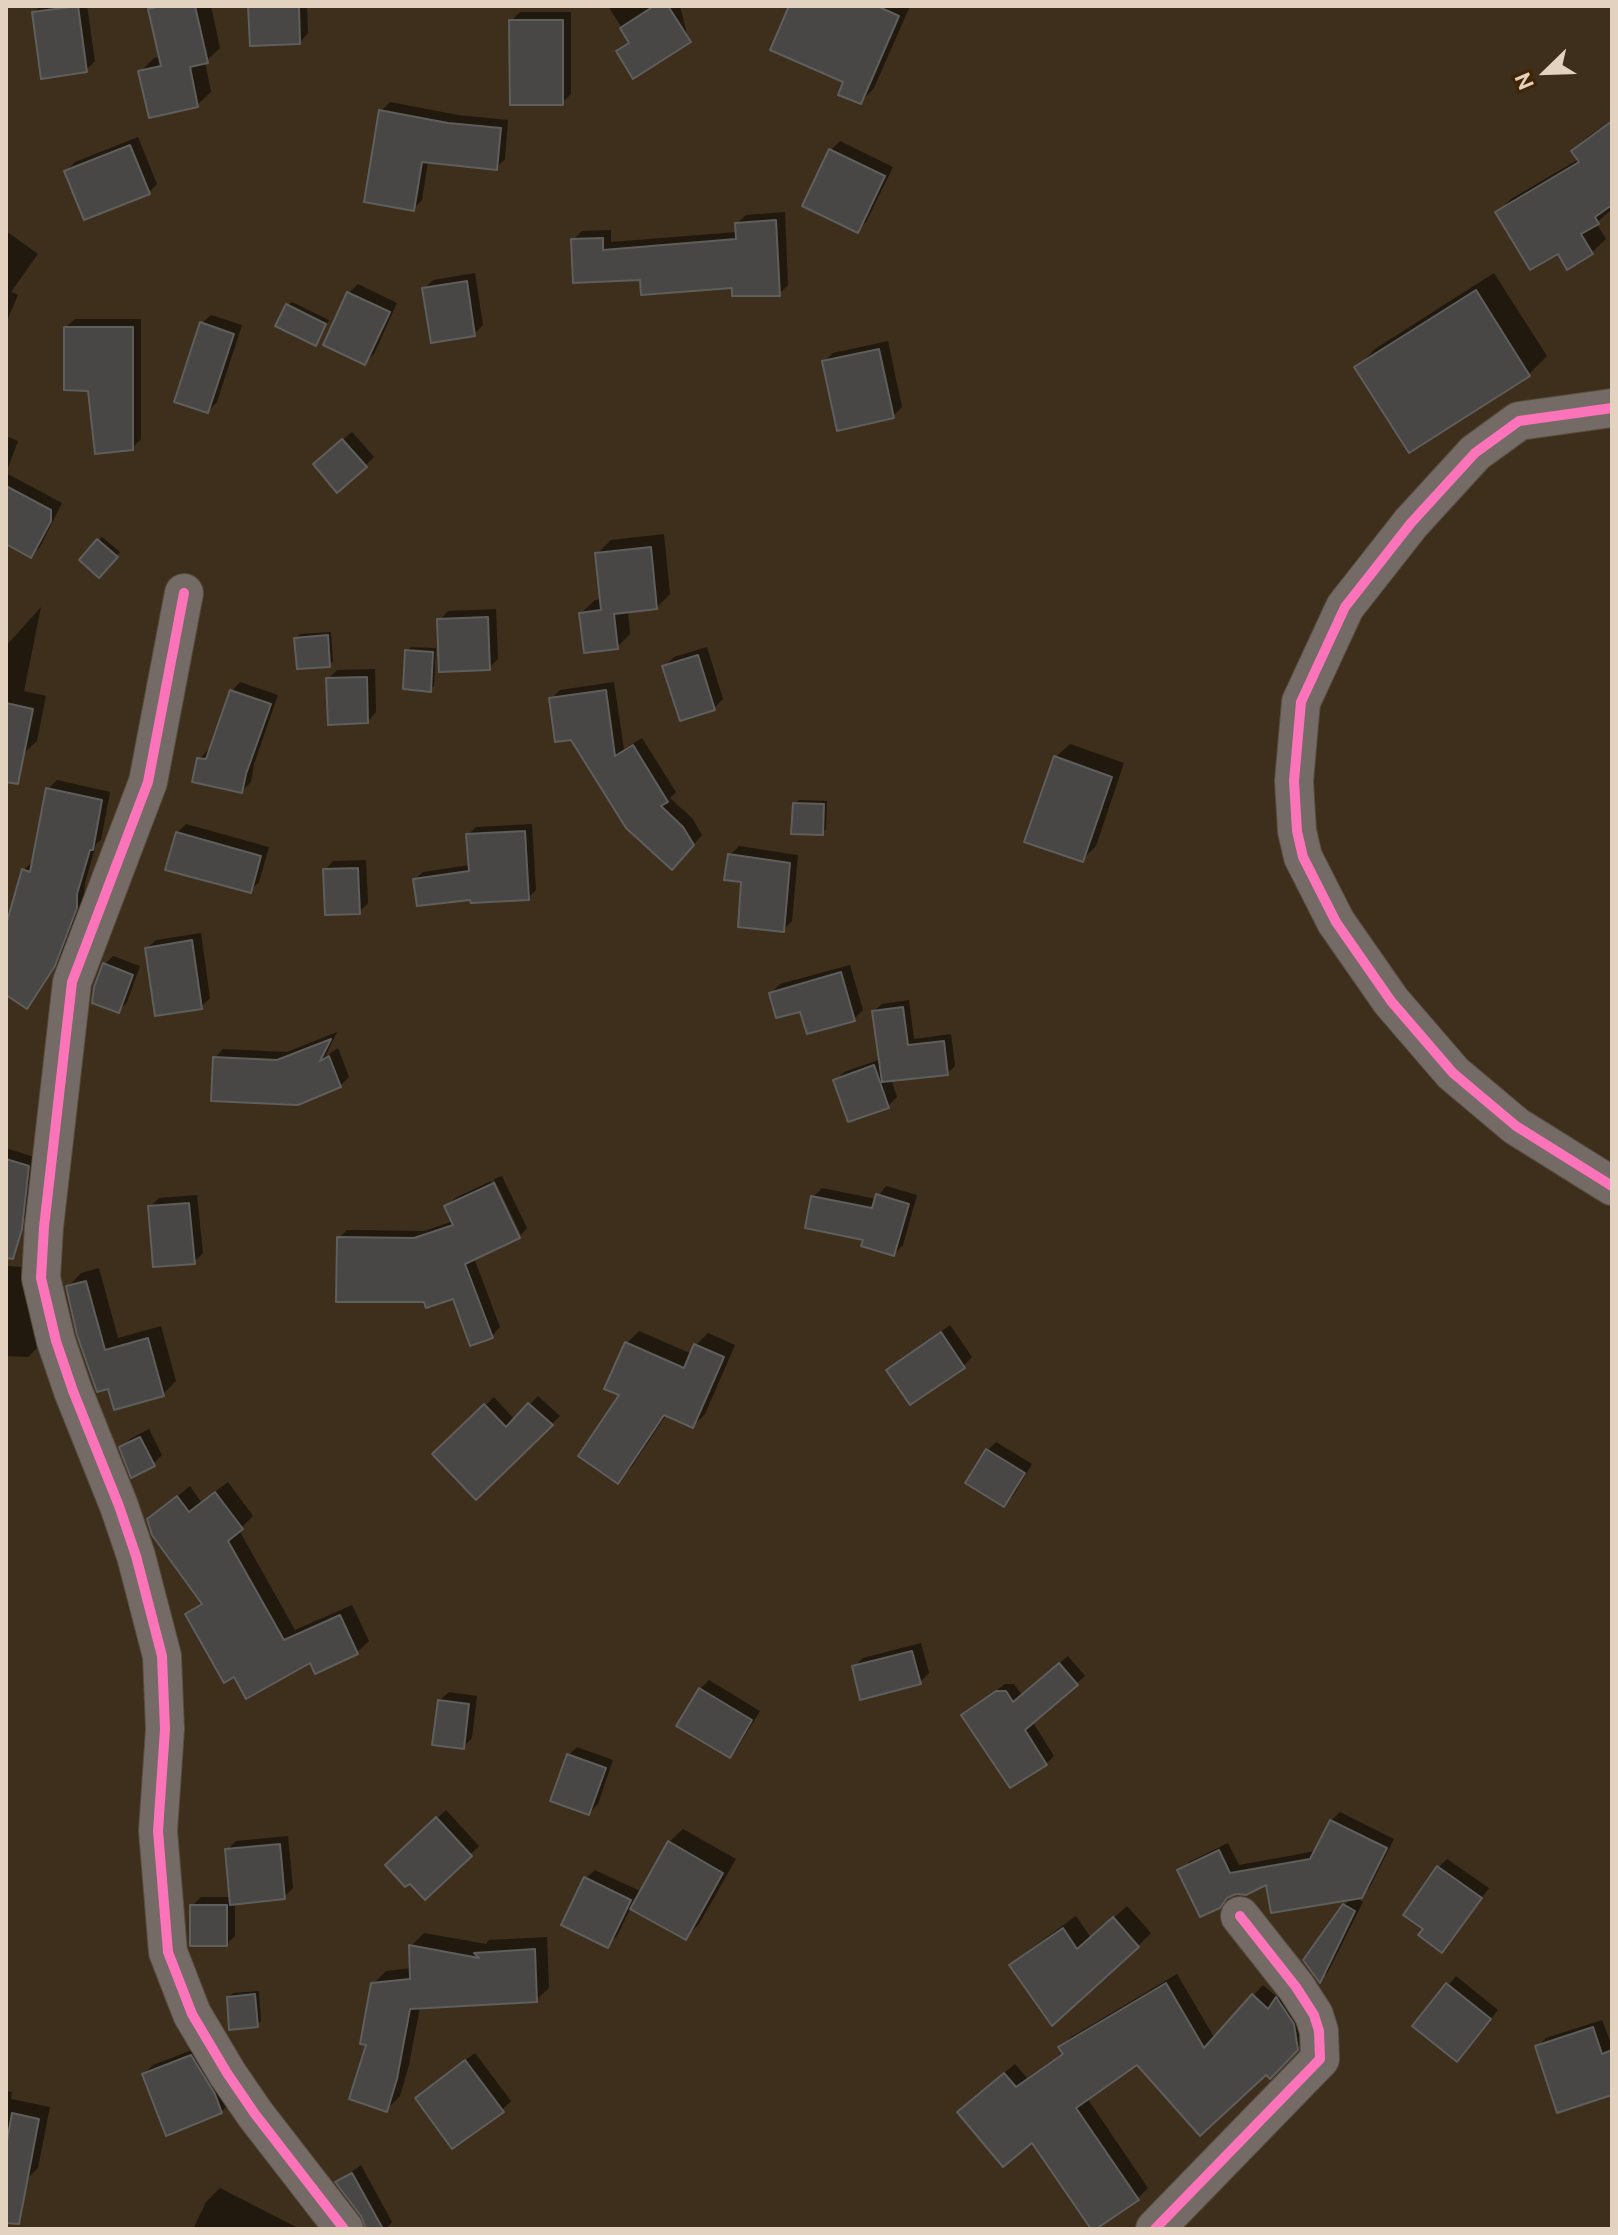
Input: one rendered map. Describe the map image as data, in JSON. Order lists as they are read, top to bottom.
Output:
{
  "north": "bottom left"
}
